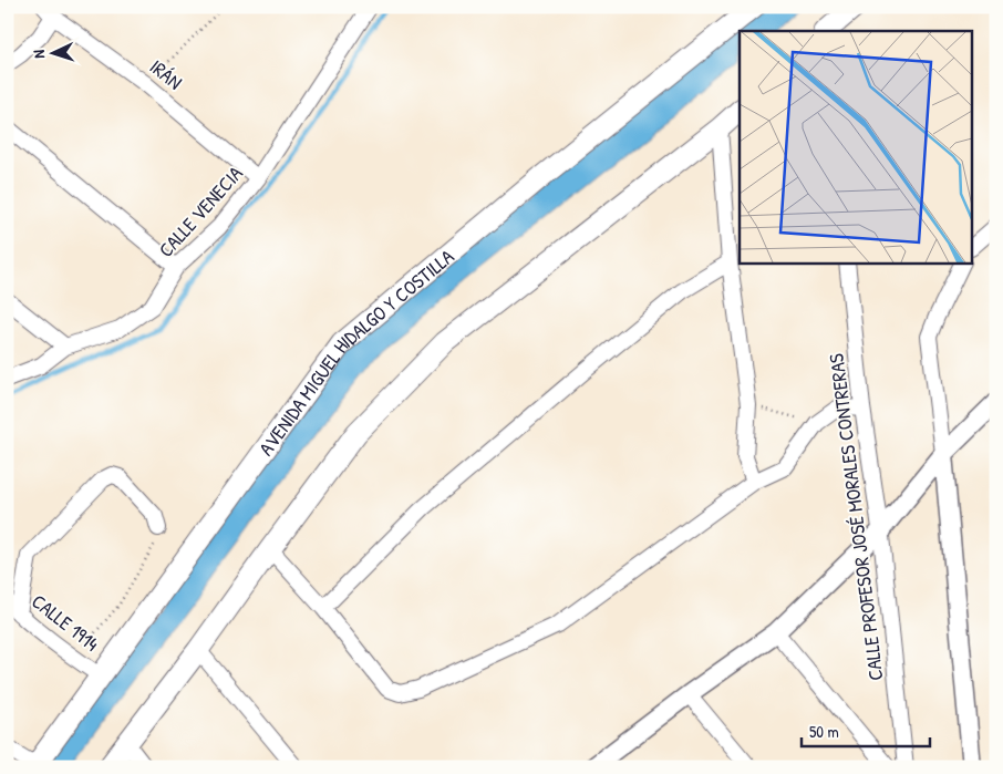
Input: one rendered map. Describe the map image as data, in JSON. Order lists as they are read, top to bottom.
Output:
{
  "streets": {
    "main road": ["AVENIDA MIGUEL HIDALGO Y COSTILLA"],
    "street": [
      "IRÁN",
      "CALLE VENECIA",
      "CALLE PROFESOR JOSÉ MORALES CONTRERAS",
      "CALLE 1914"
    ]
  },
  "crossings": [
    ["IRÁN", "CALLE VENECIA"],
    ["AVENIDA MIGUEL HIDALGO Y COSTILLA", "CALLE 1914"]
  ],
  "scale_bar": "50 m",
  "north": "left"
}
